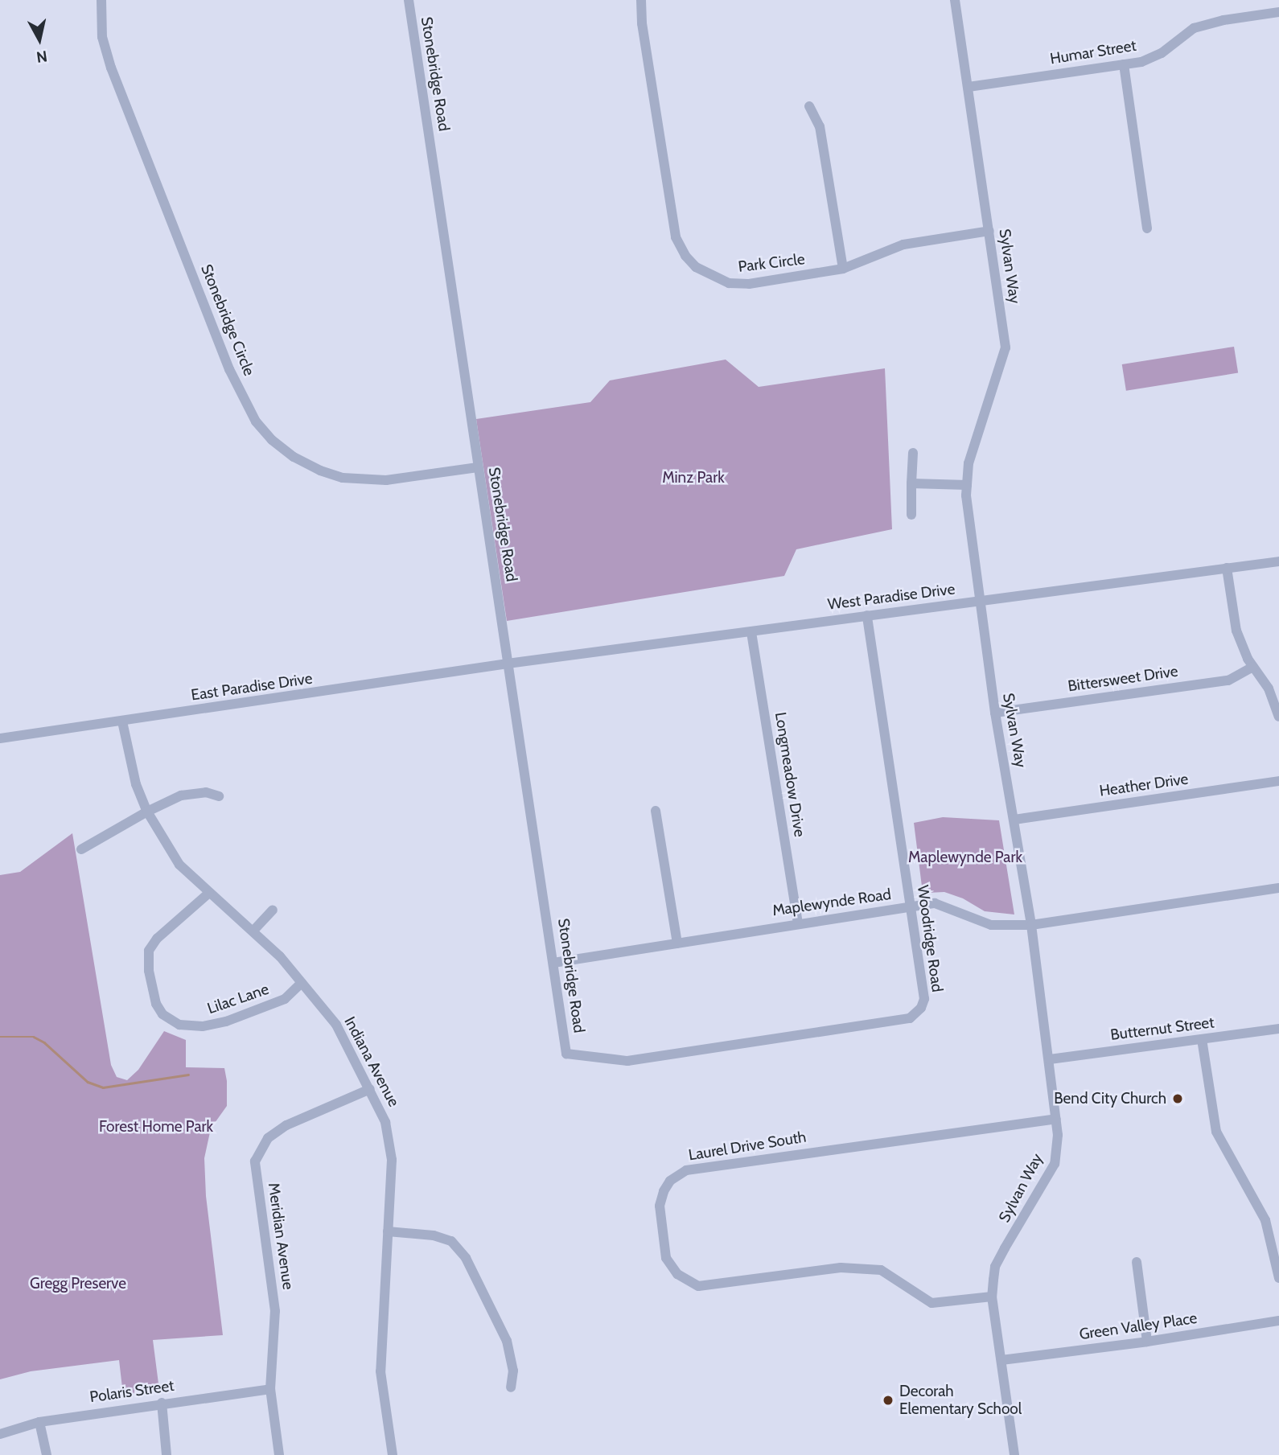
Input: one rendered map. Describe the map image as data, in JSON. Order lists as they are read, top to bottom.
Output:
{
  "streets": {
    "street": [
      "Humar Street",
      "Stonebridge Road",
      "Park Circle",
      "Sylvan Way",
      "Stonebridge Circle",
      "West Paradise Drive",
      "Bittersweet Drive",
      "East Paradise Drive",
      "Longmeadow Drive",
      "Heather Drive",
      "Maplewynde Road",
      "Woodridge Road",
      "Lilac Lane",
      "Butternut Street",
      "Indiana Avenue",
      "Laurel Drive South",
      "Meridian Avenue",
      "Green Valley Place",
      "Polaris Street"
    ]
  },
  "crossings": [
    ["Humar Street", "Sylvan Way"],
    ["Stonebridge Road", "Stonebridge Circle"],
    ["Stonebridge Road", "West Paradise Drive"],
    ["Stonebridge Road", "East Paradise Drive"],
    ["Stonebridge Road", "Maplewynde Road"],
    ["Stonebridge Road", "Woodridge Road"],
    ["Park Circle", "Sylvan Way"],
    ["Sylvan Way", "West Paradise Drive"],
    ["Sylvan Way", "Bittersweet Drive"],
    ["Sylvan Way", "Heather Drive"],
    ["Sylvan Way", "Maplewynde Road"],
    ["Sylvan Way", "Butternut Street"],
    ["Sylvan Way", "Laurel Drive South"],
    ["Sylvan Way", "Green Valley Place"],
    ["West Paradise Drive", "East Paradise Drive"],
    ["West Paradise Drive", "Longmeadow Drive"],
    ["West Paradise Drive", "Woodridge Road"],
    ["East Paradise Drive", "Indiana Avenue"],
    ["Longmeadow Drive", "Maplewynde Road"],
    ["Maplewynde Road", "Woodridge Road"],
    ["Lilac Lane", "Indiana Avenue"],
    ["Indiana Avenue", "Meridian Avenue"],
    ["Meridian Avenue", "Polaris Street"]
  ],
  "parks": [
    "Minz Park",
    "Maplewynde Park",
    "Forest Home Park",
    "Gregg Preserve"
  ],
  "places": ["Bend City Church", "Decorah Elementary School"],
  "north": "bottom"
}
